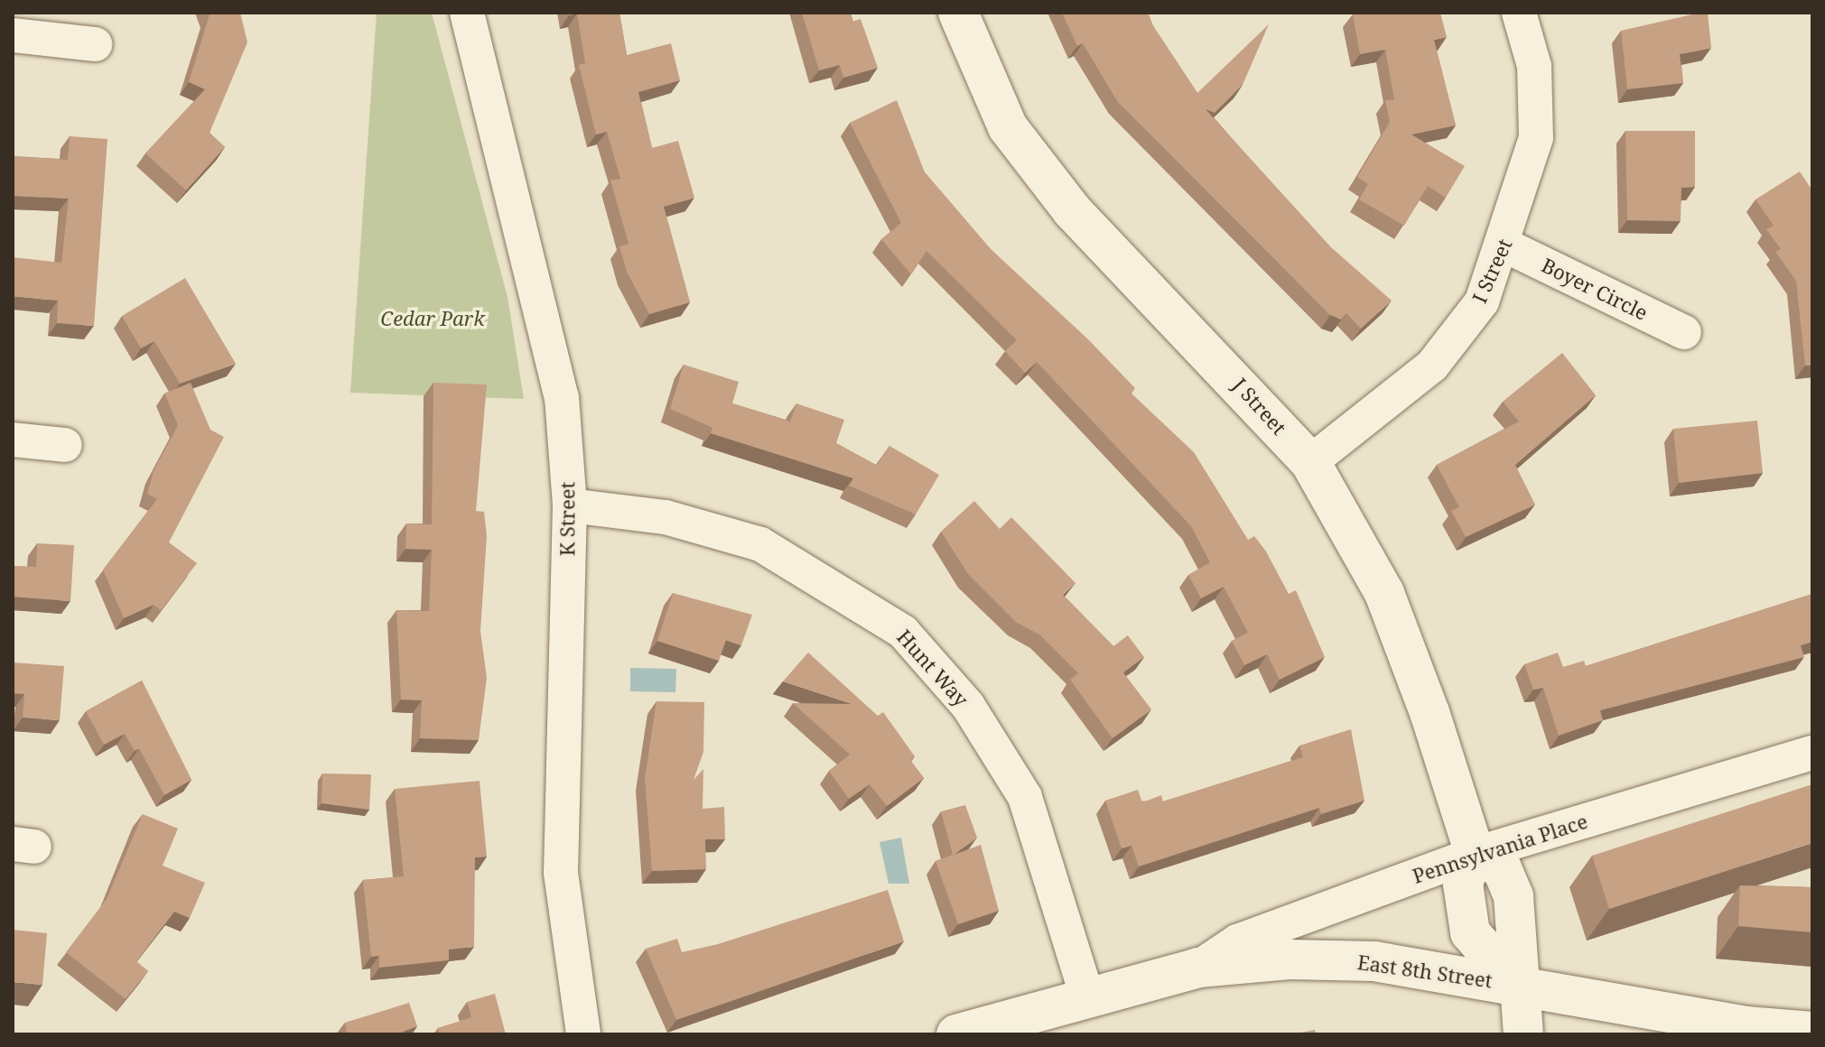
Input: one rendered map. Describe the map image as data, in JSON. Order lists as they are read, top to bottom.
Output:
{
  "streets": {
    "street": [
      "I Street",
      "Boyer Circle",
      "J Street",
      "K Street",
      "Hunt Way",
      "Pennsylvania Place",
      "East 8th Street"
    ]
  },
  "crossings": [
    ["I Street", "Boyer Circle"],
    ["I Street", "J Street"],
    ["J Street", "Pennsylvania Place"],
    ["K Street", "Hunt Way"],
    ["Hunt Way", "East 8th Street"],
    ["Pennsylvania Place", "East 8th Street"]
  ],
  "parks": ["Cedar Park"]
}
